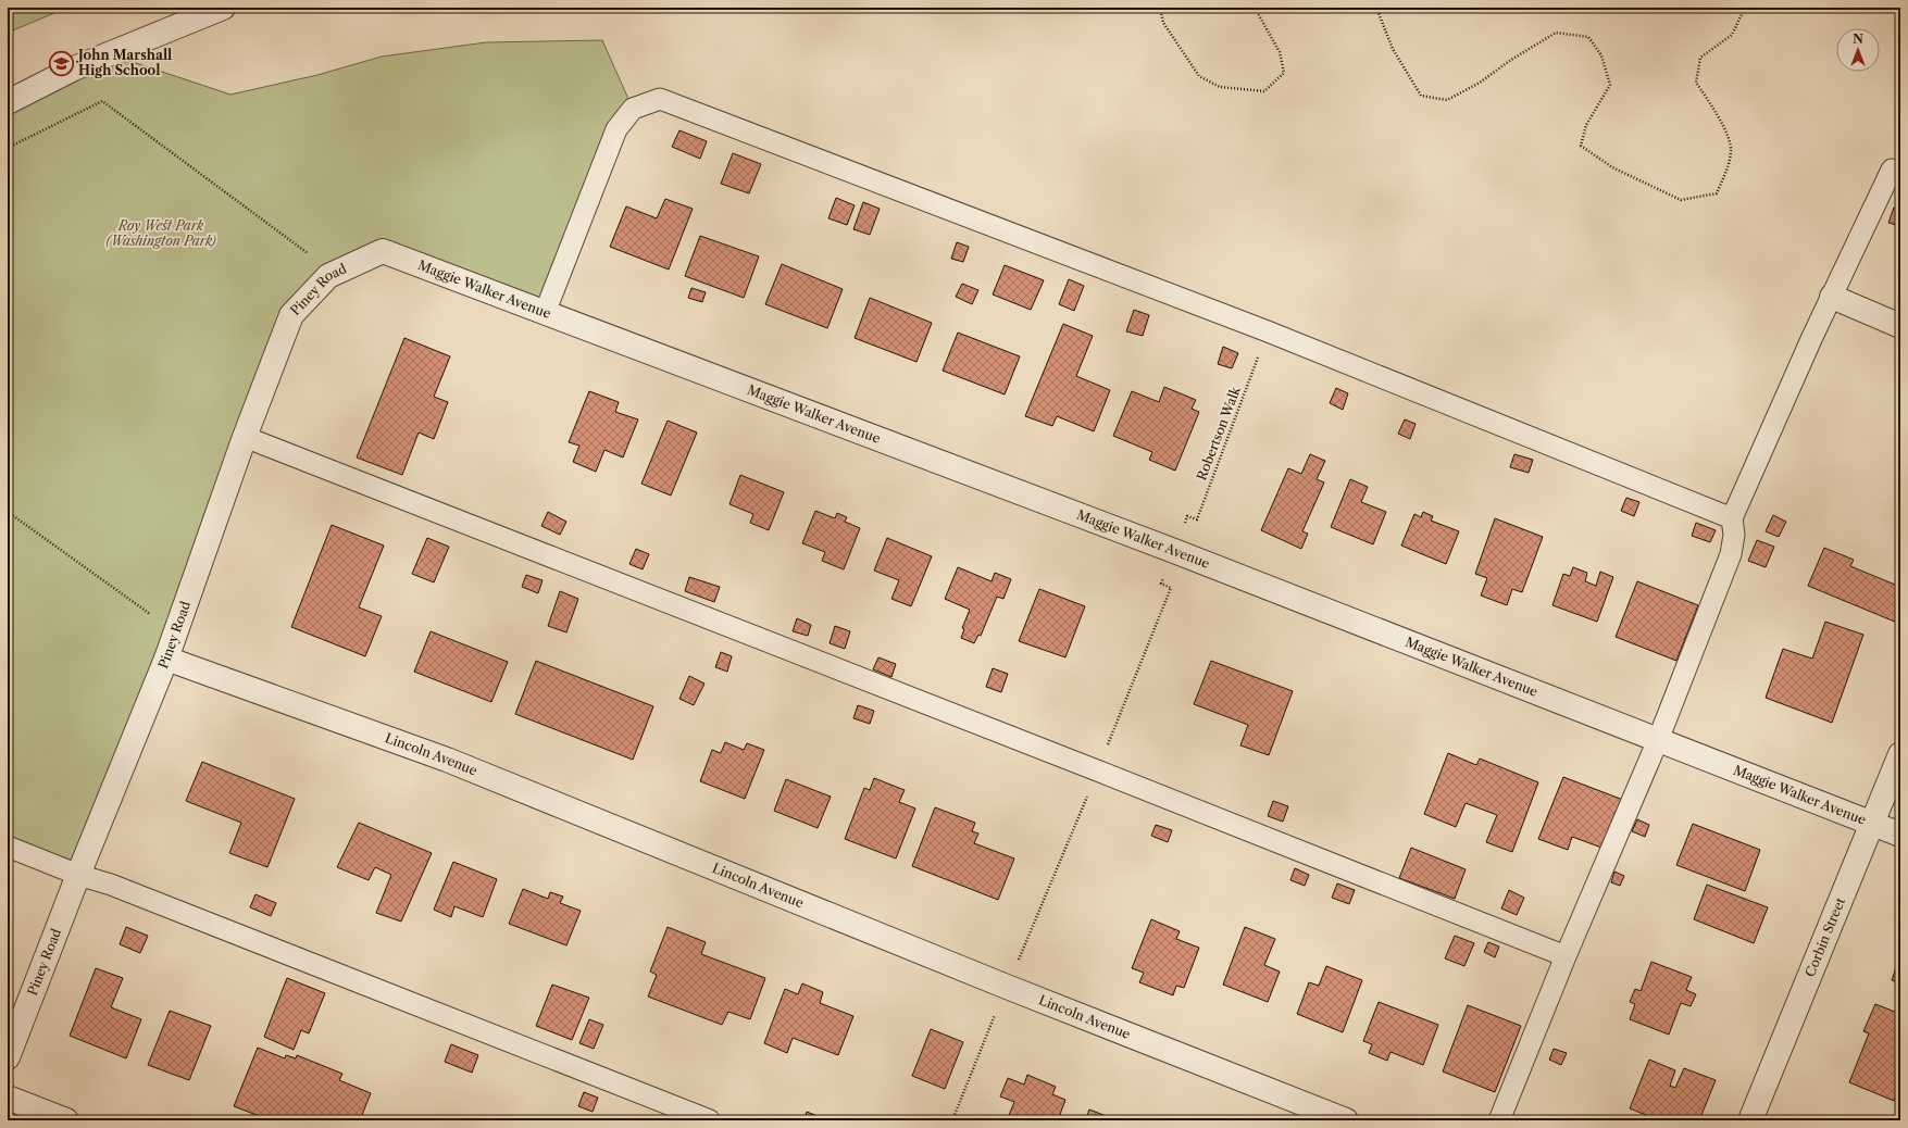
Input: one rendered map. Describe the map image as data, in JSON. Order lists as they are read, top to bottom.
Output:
{
  "streets": {
    "street": [
      "Maggie Walker Avenue",
      "Piney Road",
      "Lincoln Avenue",
      "Corbin Street"
    ],
    "path": ["Robertson Walk"]
  },
  "crossings": [
    ["Maggie Walker Avenue", "Piney Road"],
    ["Maggie Walker Avenue", "Corbin Street"],
    ["Piney Road", "Lincoln Avenue"]
  ],
  "parks": ["Roy West Park (Washington Park)"],
  "places": {
    "school or university": ["John Marshall High School"]
  },
  "north": "top"
}
